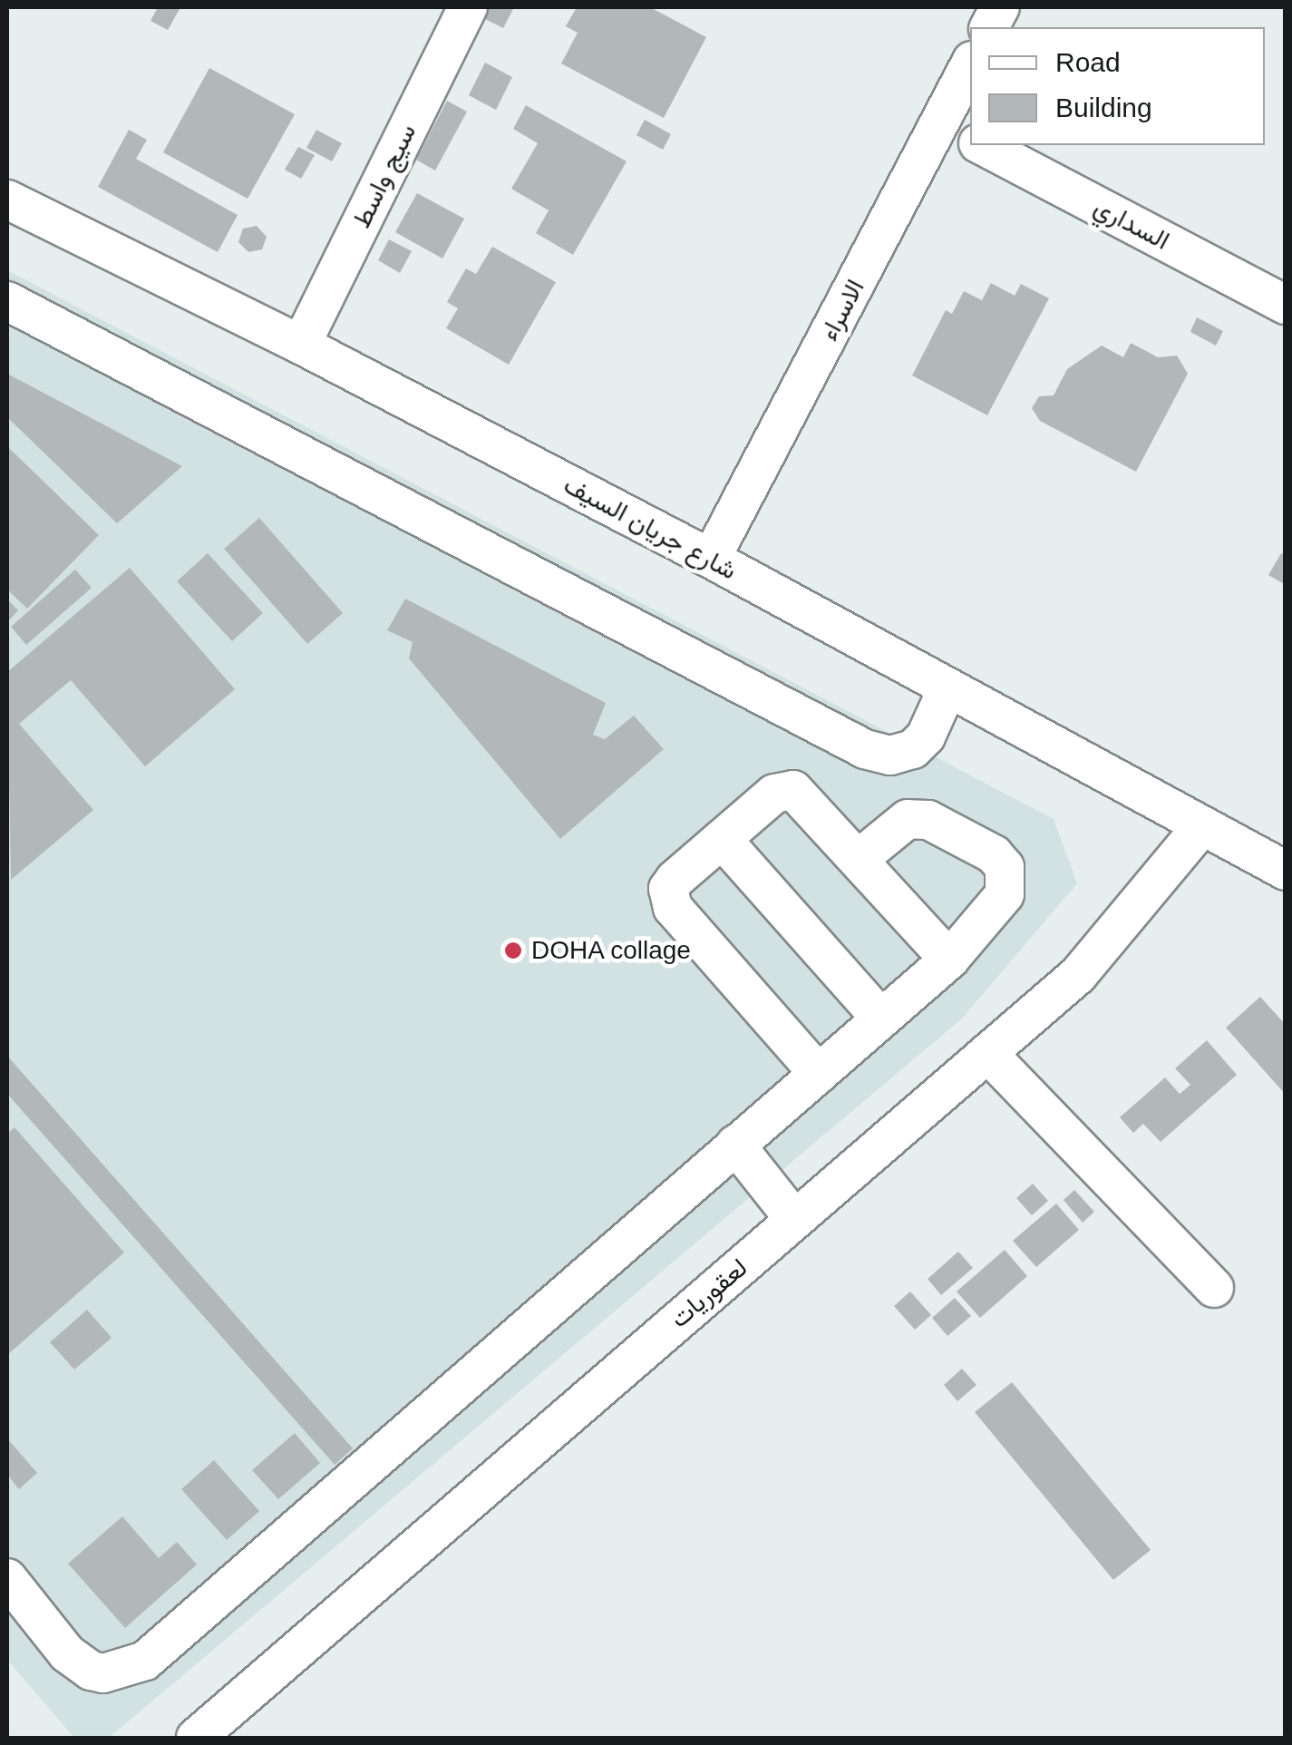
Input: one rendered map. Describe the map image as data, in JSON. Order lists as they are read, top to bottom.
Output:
{
  "streets": {
    "street": [
      "سيج واسط",
      "السداري",
      "الاسراء",
      "شارع جريان السيف",
      "لعقوريات"
    ]
  },
  "crossings": [
    ["سيج واسط", "شارع جريان السيف"],
    ["الاسراء", "شارع جريان السيف"],
    ["شارع جريان السيف", "لعقوريات"]
  ],
  "places": ["DOHA collage"],
  "legend": ["Road", "Building"]
}
